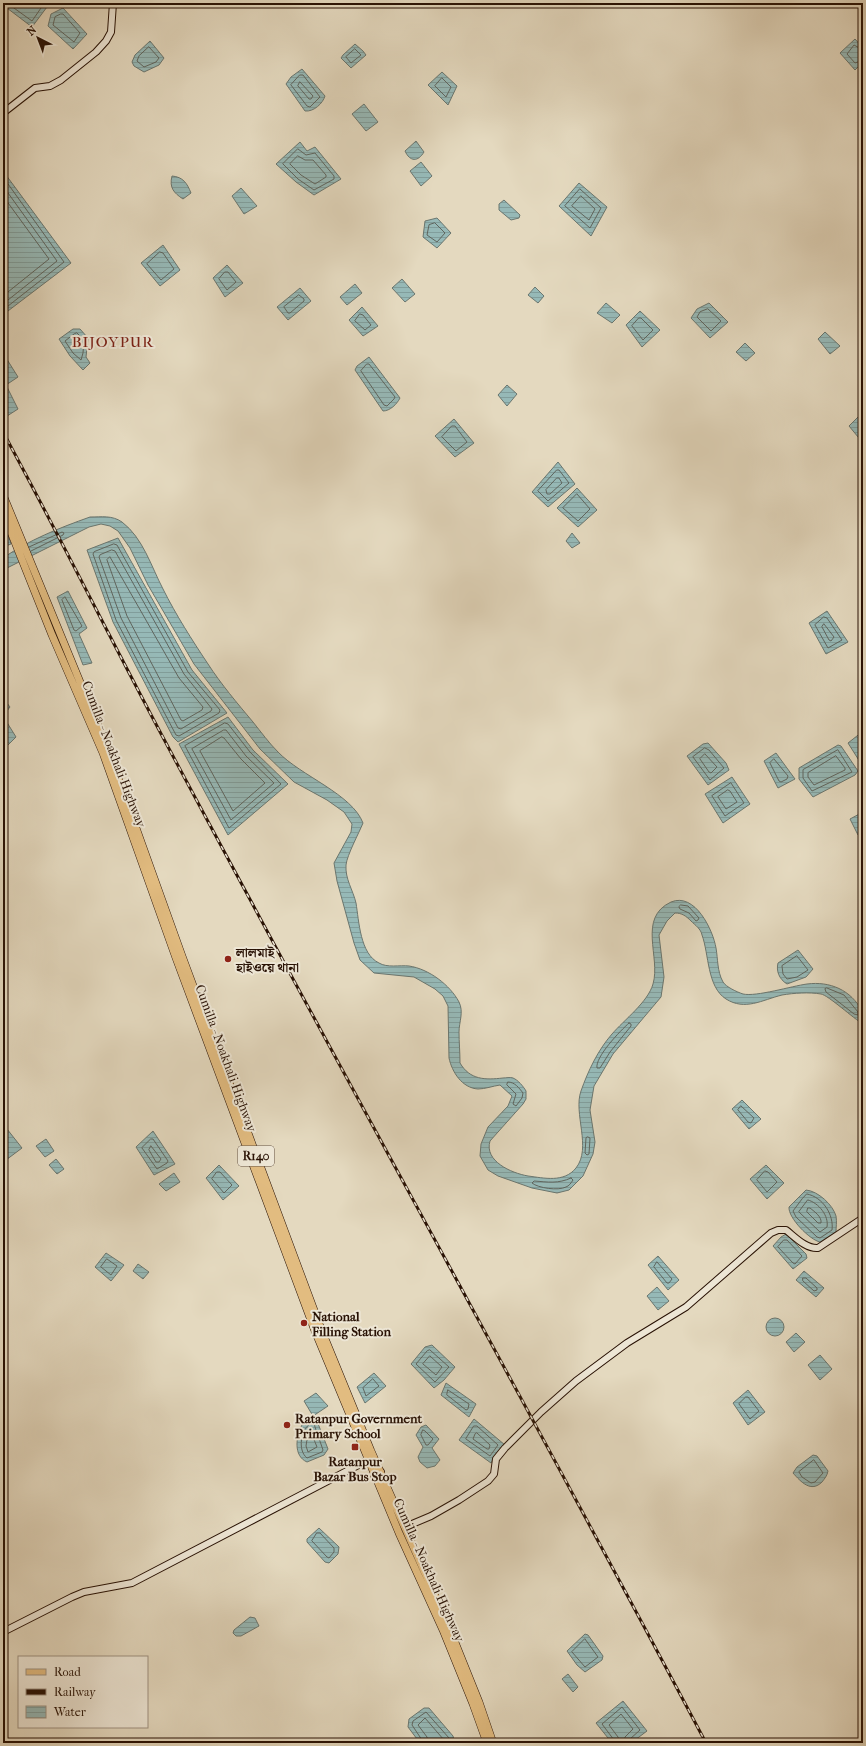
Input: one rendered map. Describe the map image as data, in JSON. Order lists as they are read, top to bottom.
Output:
{
  "streets": {
    "main road": ["Cumilla - Noakhali Highway", "R140"]
  },
  "crossings": [
    ["Cumilla - Noakhali Highway", "R140"]
  ],
  "districts": ["BIJOYPUR"],
  "places": {
    "other": ["লালমাই হাইওয়ে থানা", "National Filling Station", "Ratanpur Government Primary School"],
    "transit": ["Ratanpur Bazar Bus Stop"]
  },
  "legend": ["Road", "Railway", "Water"],
  "north": "top left"
}
